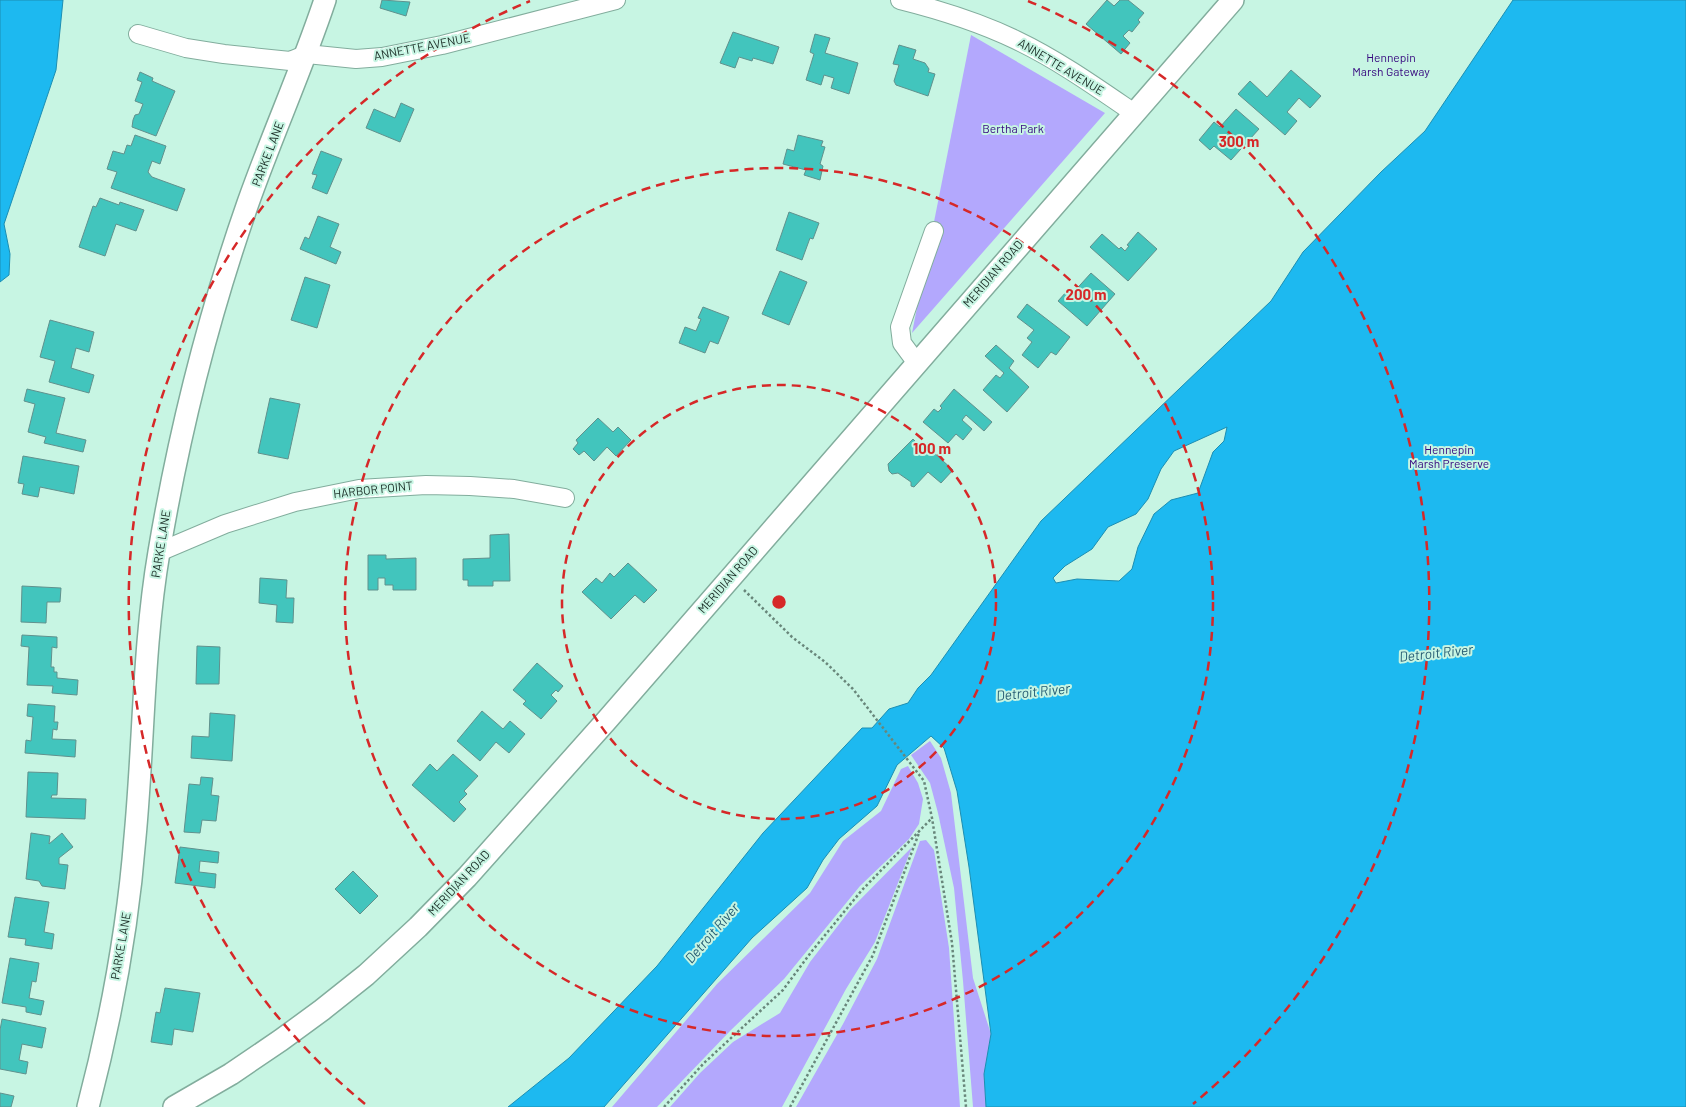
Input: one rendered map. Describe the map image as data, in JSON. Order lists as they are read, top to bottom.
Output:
{
  "streets": {
    "street": [
      "ANNETTE AVENUE",
      "PARKE LANE",
      "MERIDIAN ROAD",
      "HARBOR POINT"
    ]
  },
  "crossings": [
    ["ANNETTE AVENUE", "PARKE LANE"],
    ["ANNETTE AVENUE", "MERIDIAN ROAD"],
    ["PARKE LANE", "HARBOR POINT"]
  ],
  "water": ["Detroit River"],
  "parks": ["Hennepin Marsh Gateway", "Bertha Park", "Hennepin Marsh Preserve"],
  "rings": ["300 m", "200 m", "100 m"]
}
